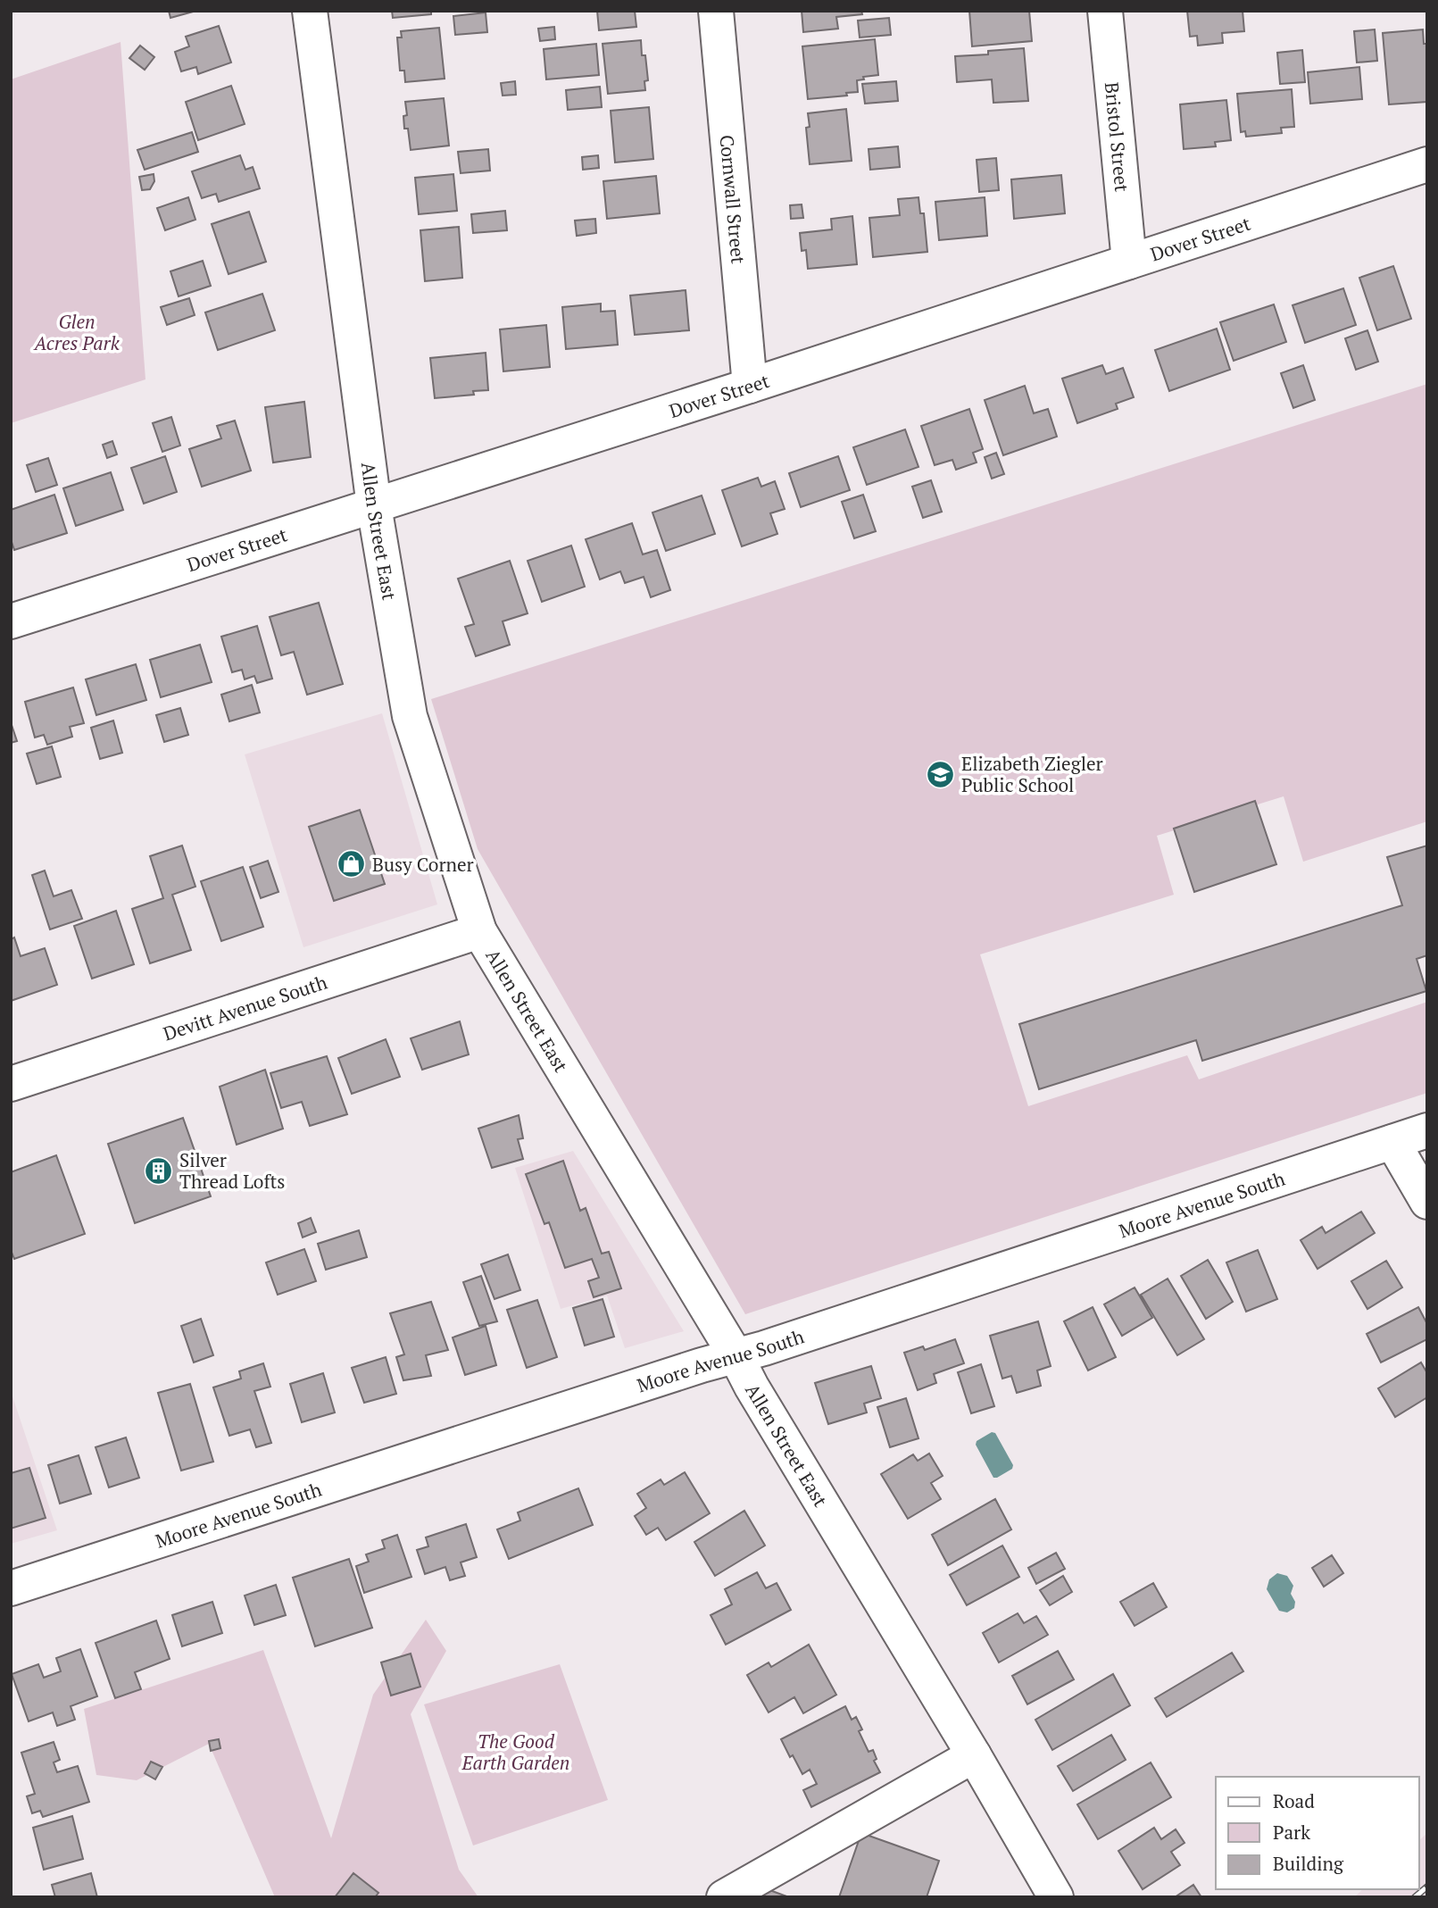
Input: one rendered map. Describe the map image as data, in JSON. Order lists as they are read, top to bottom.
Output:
{
  "streets": {
    "street": [
      "Bristol Street",
      "Cornwall Street",
      "Dover Street",
      "Allen Street East",
      "Devitt Avenue South",
      "Moore Avenue South"
    ]
  },
  "crossings": [
    ["Bristol Street", "Dover Street"],
    ["Cornwall Street", "Dover Street"],
    ["Dover Street", "Allen Street East"],
    ["Allen Street East", "Devitt Avenue South"],
    ["Allen Street East", "Moore Avenue South"]
  ],
  "parks": ["Glen Acres Park", "The Good Earth Garden"],
  "places": {
    "school or university": ["Elizabeth Ziegler Public School"],
    "shop": ["Busy Corner"],
    "building": ["Silver Thread Lofts"]
  },
  "legend": ["Road", "Park", "Building"]
}
